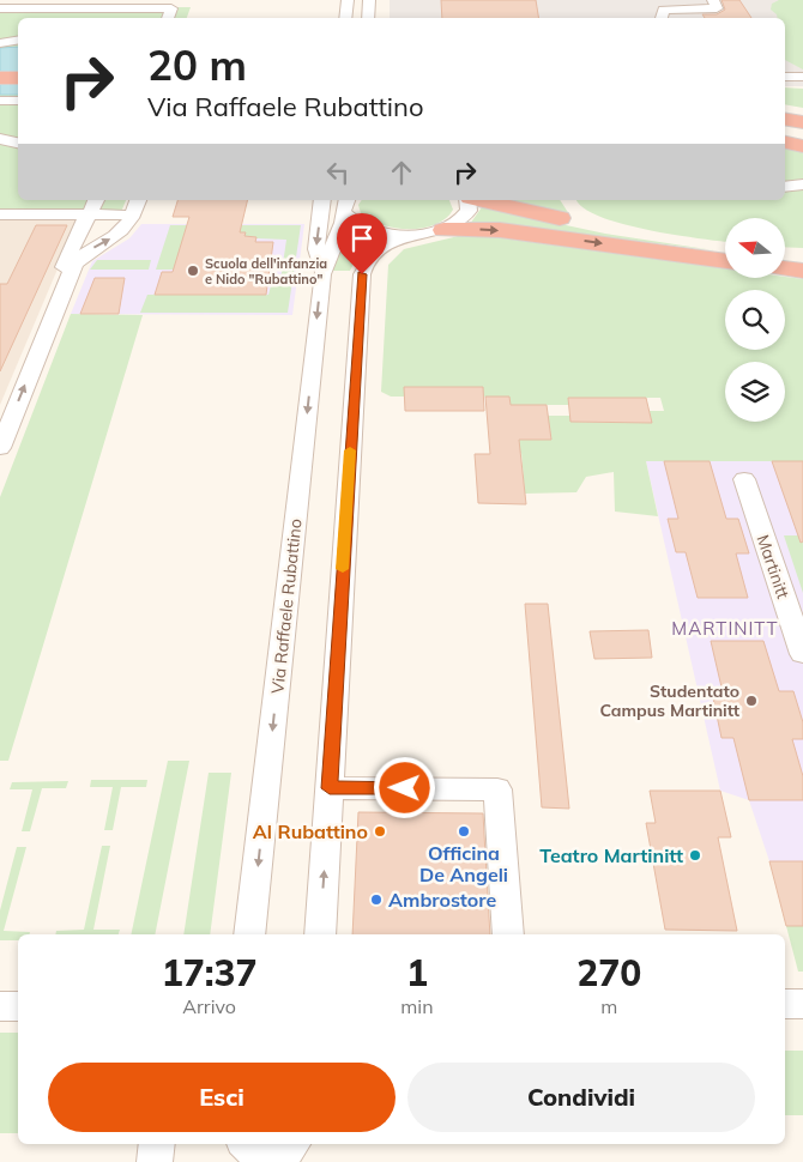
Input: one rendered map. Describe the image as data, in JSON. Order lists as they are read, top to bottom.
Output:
{
  "streets": {
    "street": ["Martinitt", "Via Raffaele Rubattino"]
  },
  "districts": ["MARTINITT"],
  "places": [
    "Scuola dell'infanzia e Nido \"Rubattino\"",
    "Studentato Campus Martinitt",
    "Al Rubattino",
    "Officina De Angeli",
    "Teatro Martinitt",
    "Ambrostore"
  ],
  "north": "left",
  "page": {
    "turn": ["20 m", "Via Raffaele Rubattino"],
    "eta": [
      "17:37",
      "Arrivo",
      "1",
      "min",
      "270",
      "m"
    ],
    "buttons": ["Esci", "Condividi"]
  }
}
